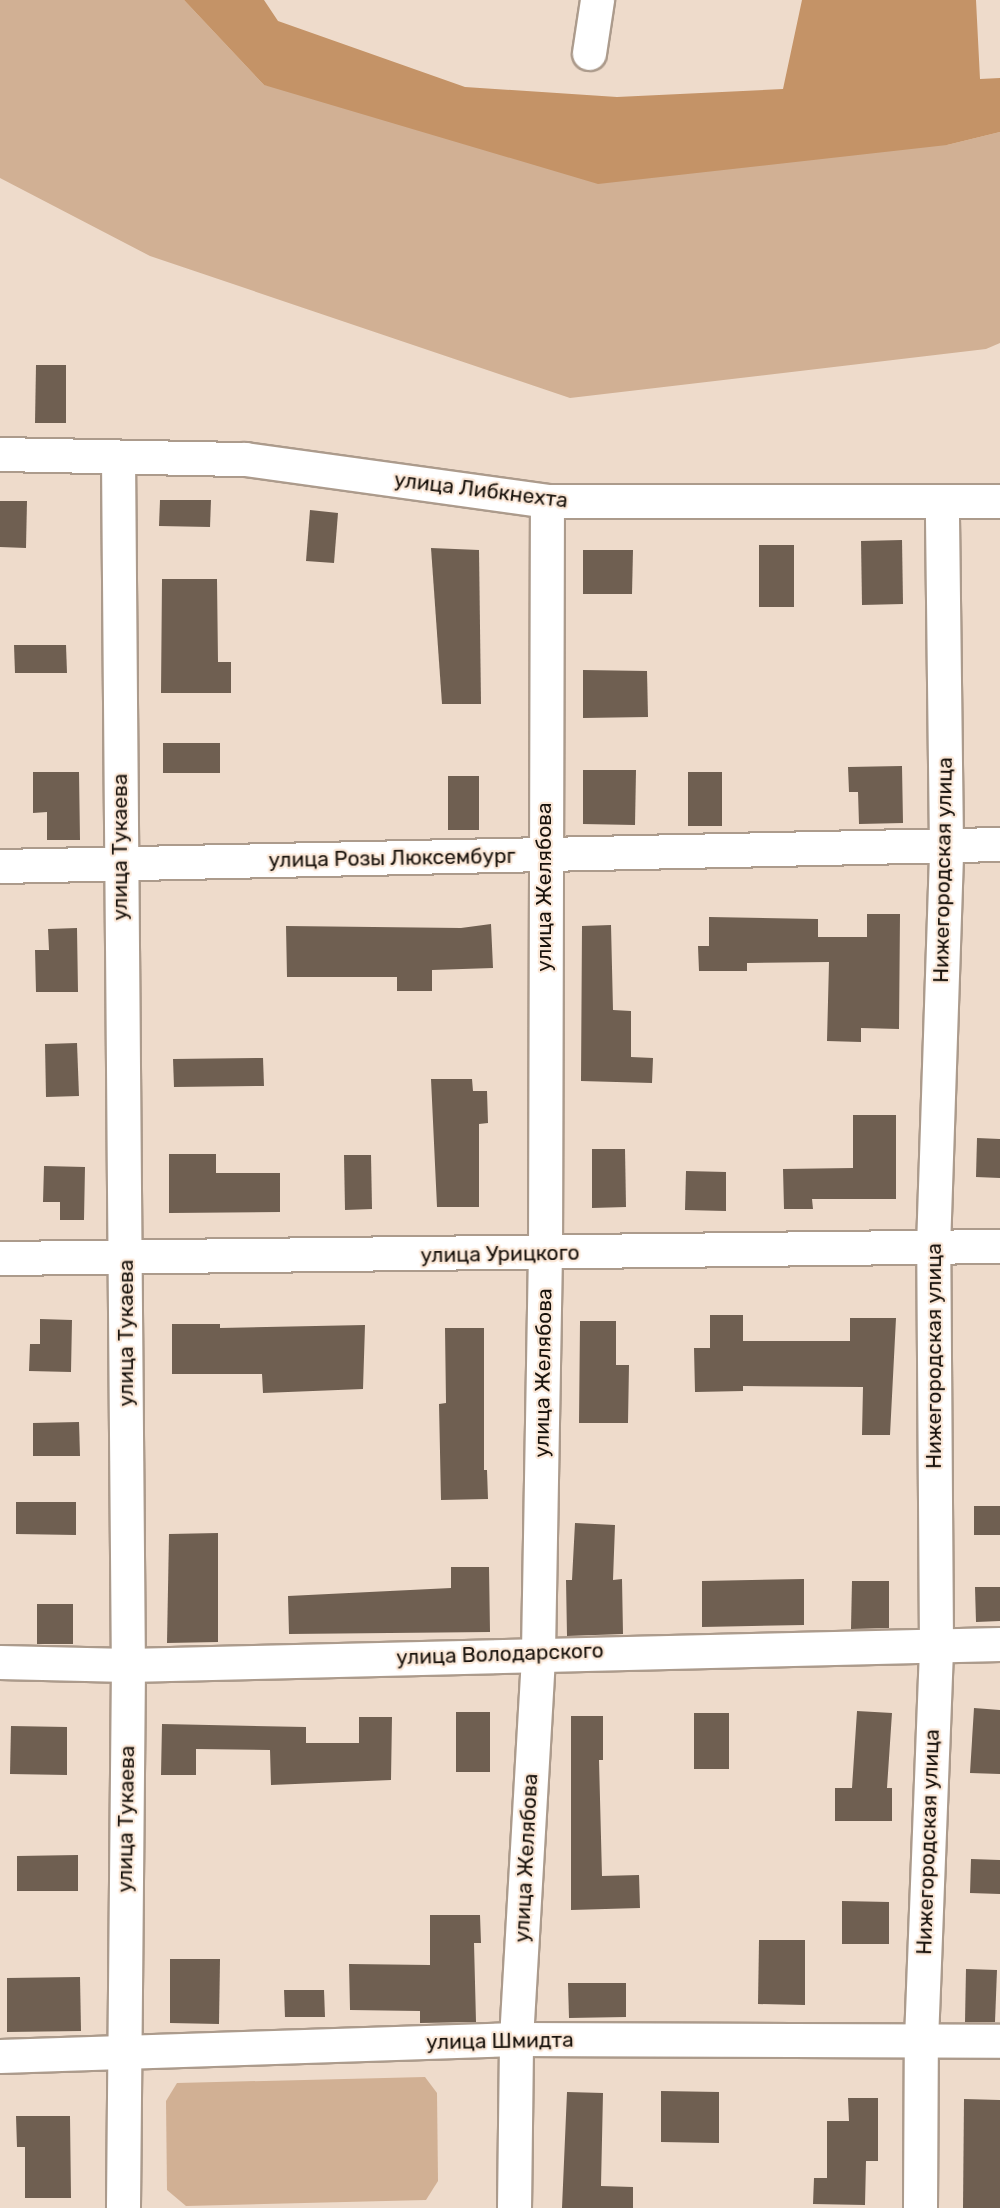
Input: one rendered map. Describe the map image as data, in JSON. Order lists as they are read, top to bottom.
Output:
{
  "streets": {
    "street": [
      "улица Либкнехта",
      "улица Тукаева",
      "улица Розы Люксембург",
      "Нижегородская улица",
      "улица Желябова",
      "улица Урицкого",
      "улица Володарского",
      "улица Шмидта"
    ]
  },
  "crossings": [
    ["улица Либкнехта", "улица Тукаева"],
    ["улица Либкнехта", "Нижегородская улица"],
    ["улица Либкнехта", "улица Желябова"],
    ["улица Тукаева", "улица Розы Люксембург"],
    ["улица Тукаева", "улица Урицкого"],
    ["улица Тукаева", "улица Володарского"],
    ["улица Тукаева", "улица Шмидта"],
    ["улица Розы Люксембург", "Нижегородская улица"],
    ["улица Розы Люксембург", "улица Желябова"],
    ["Нижегородская улица", "улица Урицкого"],
    ["Нижегородская улица", "улица Володарского"],
    ["Нижегородская улица", "улица Шмидта"],
    ["улица Желябова", "улица Урицкого"],
    ["улица Желябова", "улица Володарского"],
    ["улица Желябова", "улица Шмидта"]
  ]
}
